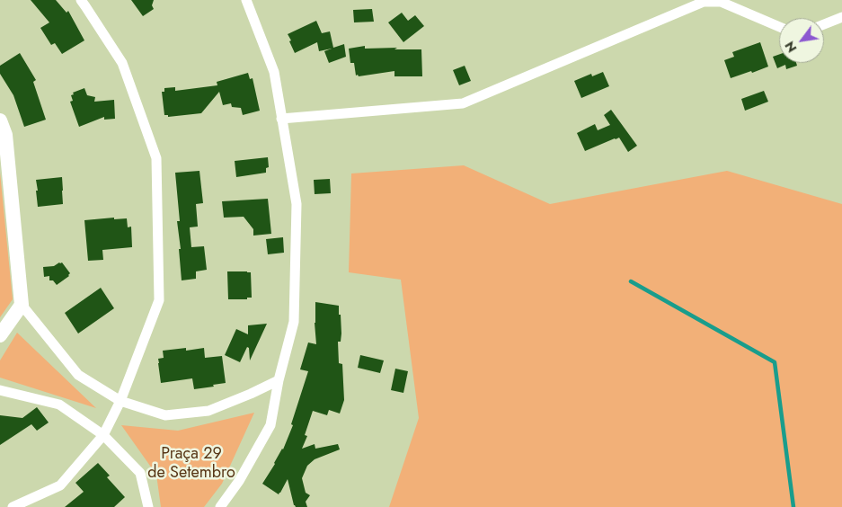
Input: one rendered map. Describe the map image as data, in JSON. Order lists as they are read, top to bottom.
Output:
{
  "parks": ["Praça 29 de Setembro"],
  "north": "bottom left"
}
